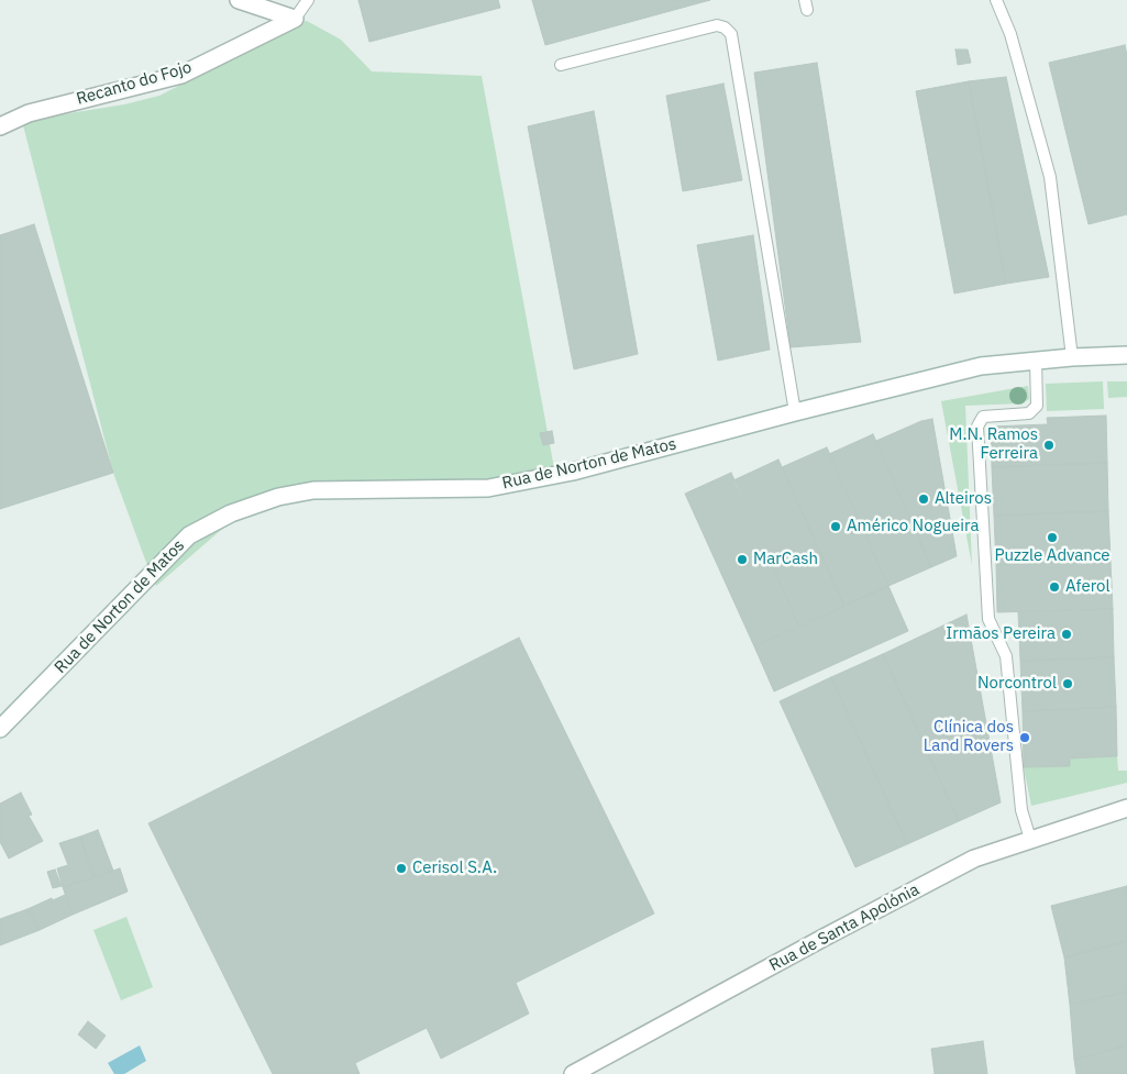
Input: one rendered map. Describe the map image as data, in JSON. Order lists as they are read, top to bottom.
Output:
{
  "streets": {
    "street": ["Recanto do Fojo", "Rua de Norton de Matos", "Rua de Santa Apolónia"]
  },
  "places": [
    "M.N. Ramos Ferreira",
    "Alteiros",
    "Américo Nogueira",
    "Puzzle Advance",
    "MarCash",
    "Aferol",
    "Irmãos Pereira",
    "Norcontrol",
    "Clínica dos Land Rovers",
    "Cerisol S.A."
  ]
}
